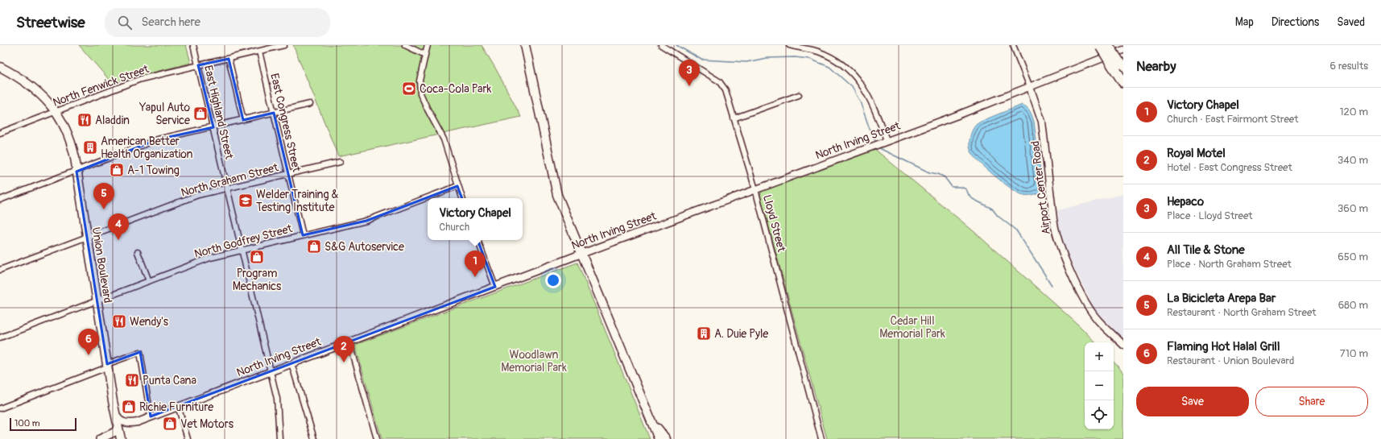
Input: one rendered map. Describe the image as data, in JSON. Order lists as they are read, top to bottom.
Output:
{
  "streets": {
    "main road": ["Union Boulevard"],
    "street": [
      "North Fenwick Street",
      "East Highland Street",
      "East Congress Street",
      "North Irving Street",
      "North Graham Street",
      "Airport Center Road",
      "Lloyd Street",
      "North Godfrey Street"
    ]
  },
  "crossings": [
    ["North Fenwick Street", "East Highland Street"],
    ["North Fenwick Street", "East Congress Street"],
    ["North Fenwick Street", "Union Boulevard"],
    ["East Highland Street", "North Irving Street"],
    ["East Highland Street", "North Graham Street"],
    ["East Highland Street", "North Godfrey Street"],
    ["East Congress Street", "North Graham Street"],
    ["East Congress Street", "North Godfrey Street"],
    ["North Irving Street", "Airport Center Road"],
    ["North Irving Street", "Lloyd Street"],
    ["North Irving Street", "Union Boulevard"],
    ["North Graham Street", "Union Boulevard"],
    ["North Godfrey Street", "Union Boulevard"]
  ],
  "parks": ["Cedar Hill Memorial Park", "Woodlawn Memorial Park"],
  "places": {
    "sports": ["Coca-Cola Park"],
    "shop": [
      "Yapul Auto Service",
      "A-1 Towing",
      "S&G Autoservice",
      "Program Mechanics",
      "Richie Furniture",
      "Vet Motors"
    ],
    "restaurant": ["Aladdin", "Wendy's", "Punta Cana"],
    "building": ["American Better Health Organization", "A. Duie Pyle"],
    "school or university": ["Welder Training & Testing Institute"]
  },
  "scale_bar": "100 m",
  "page": {
    "header": "Streetwise",
    "search": "Search here",
    "nav": ["Map", "Directions", "Saved"],
    "heading": ["Nearby", "6 results"],
    "pins": [
      "3",
      "5",
      "4",
      "1",
      "6",
      "2"
    ],
    "list": [
      {
        "mark": "1",
        "name": "Victory Chapel",
        "note": "Church · East Fairmont Street",
        "value": "120 m"
      },
      {
        "mark": "2",
        "name": "Royal Motel",
        "note": "Hotel · East Congress Street",
        "value": "340 m"
      },
      {
        "mark": "3",
        "name": "Hepaco",
        "note": "Place · Lloyd Street",
        "value": "360 m"
      },
      {
        "mark": "4",
        "name": "All Tile & Stone",
        "note": "Place · North Graham Street",
        "value": "650 m"
      },
      {
        "mark": "5",
        "name": "La Bicicleta Arepa Bar",
        "note": "Restaurant · North Graham Street",
        "value": "680 m"
      },
      {
        "mark": "6",
        "name": "Flaming Hot Halal Grill",
        "note": "Restaurant · Union Boulevard",
        "value": "710 m"
      }
    ],
    "popup": ["Victory Chapel", "Church"],
    "map_buttons": ["+", "−"],
    "buttons": ["Save", "Share"],
    "scale": "100 m"
  }
}
